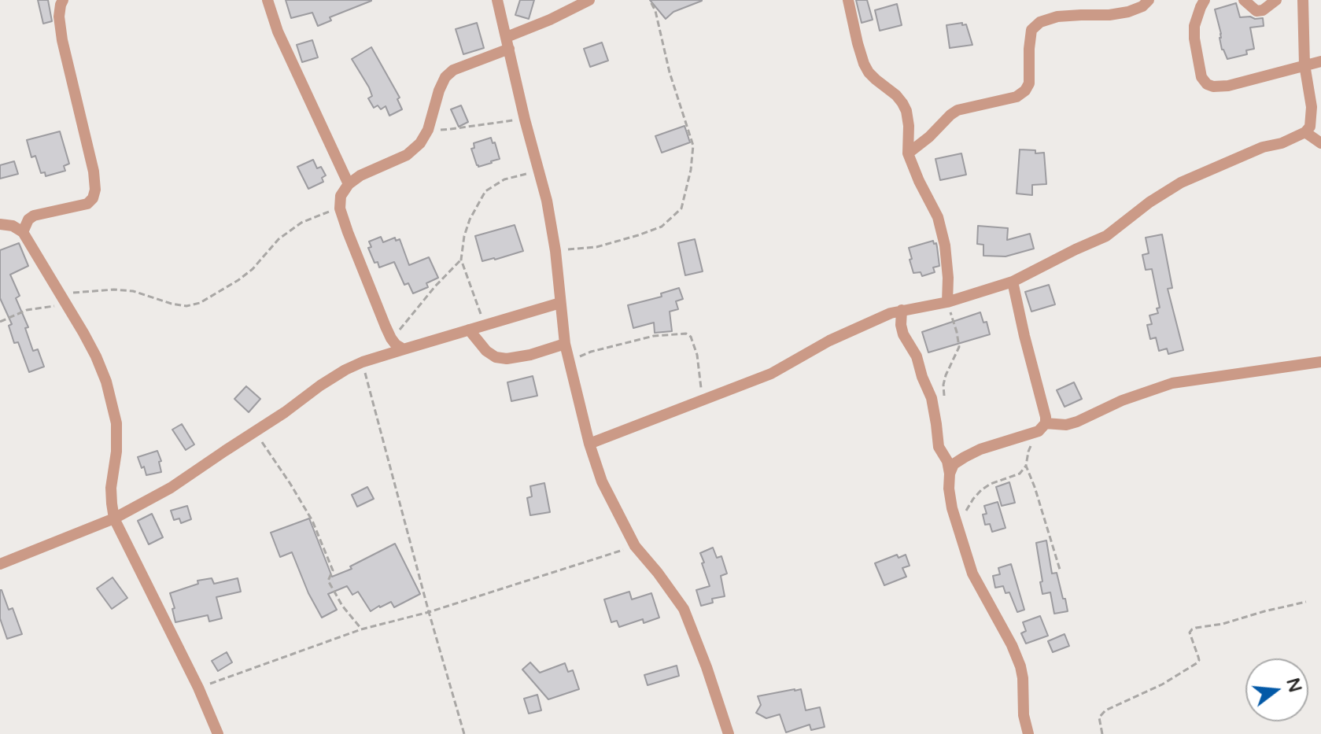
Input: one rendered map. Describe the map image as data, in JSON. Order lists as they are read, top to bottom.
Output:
{
  "north": "right"
}
